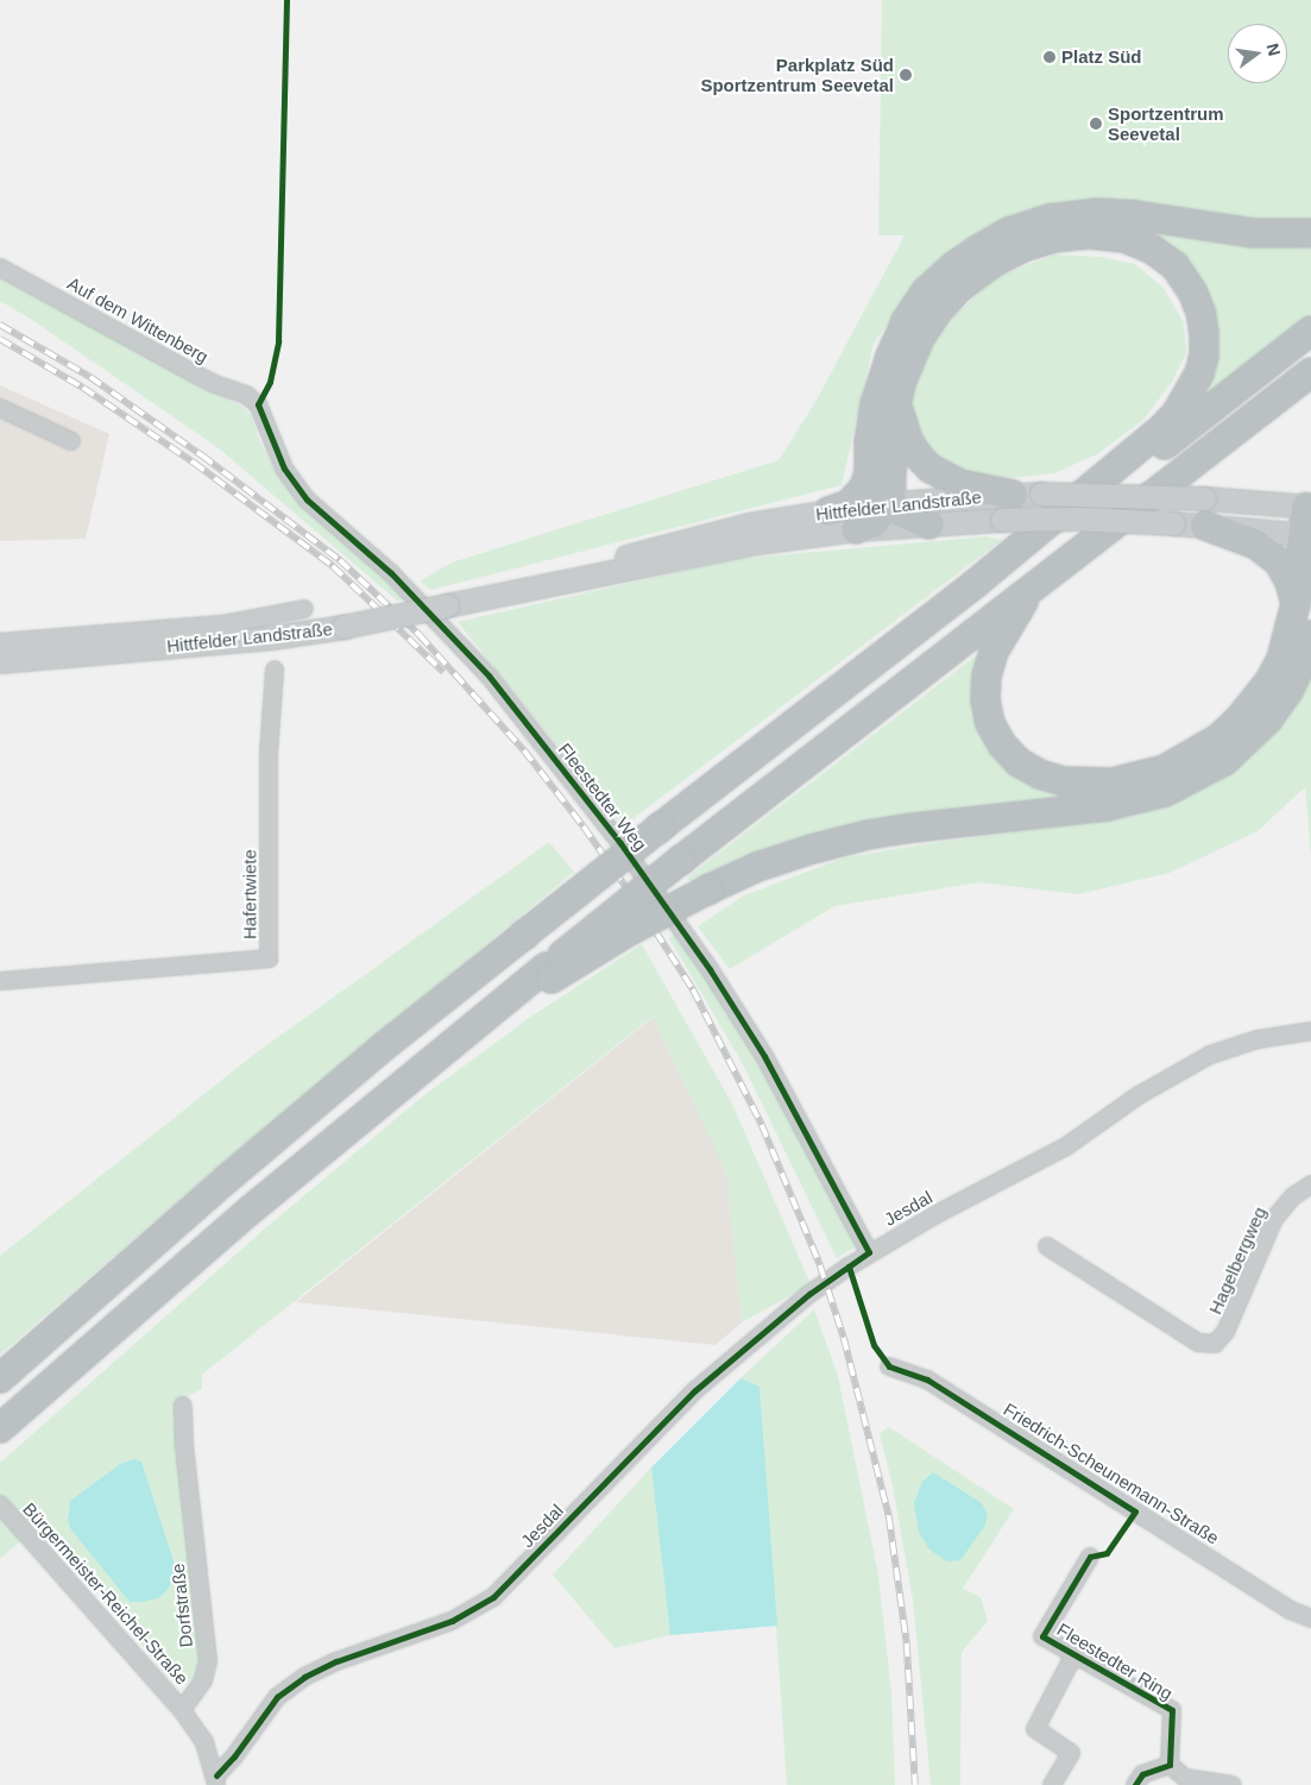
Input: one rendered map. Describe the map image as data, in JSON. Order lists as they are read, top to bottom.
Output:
{
  "streets": {
    "main road": ["Hittfelder Landstraße"],
    "street": [
      "Auf dem Wittenberg",
      "Fleestedter Weg",
      "Hafertwiete",
      "Jesdal",
      "Hagelbergweg",
      "Friedrich-Scheunemann-Straße",
      "Bürgermeister-Reichel-Straße",
      "Dorfstraße",
      "Fleestedter Ring"
    ]
  },
  "crossings": [
    ["Auf dem Wittenberg", "Fleestedter Weg"],
    ["Fleestedter Weg", "Jesdal"],
    ["Bürgermeister-Reichel-Straße", "Dorfstraße"]
  ],
  "places": ["Platz Süd", "Parkplatz Süd Sportzentrum Seevetal", "Sportzentrum Seevetal"],
  "north": "right"
}
